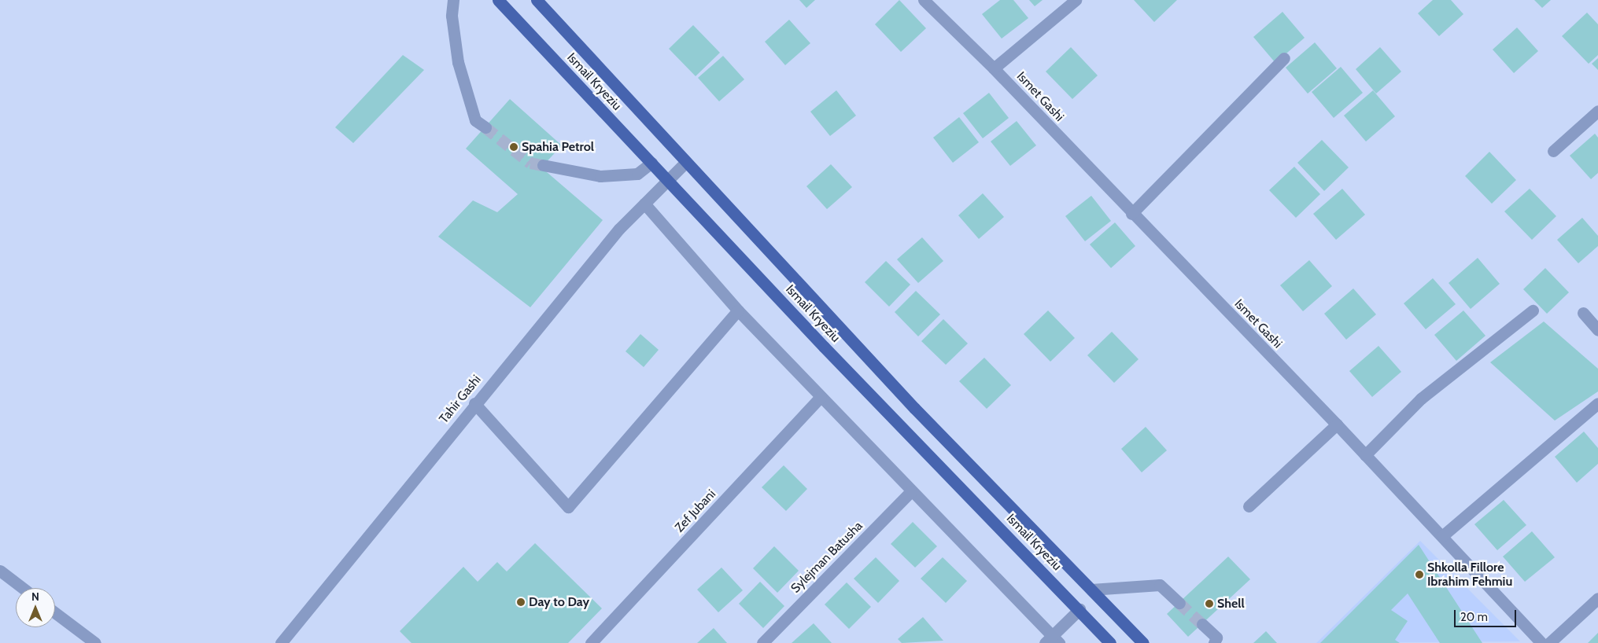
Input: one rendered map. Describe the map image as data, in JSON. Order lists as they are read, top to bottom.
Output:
{
  "streets": {
    "main road": ["Ismail Kryeziu"],
    "street": [
      "Ismet Gashi",
      "Tahir Gashi",
      "Zef Jubani",
      "Sylejman Batusha"
    ]
  },
  "crossings": [
    ["Ismail Kryeziu", "Tahir Gashi"]
  ],
  "places": [
    "Spahia Petrol",
    "Shkolla Fillore Ibrahim Fehmiu",
    "Day to Day",
    "Shell"
  ],
  "scale_bar": "20 m",
  "north": "top"
}
